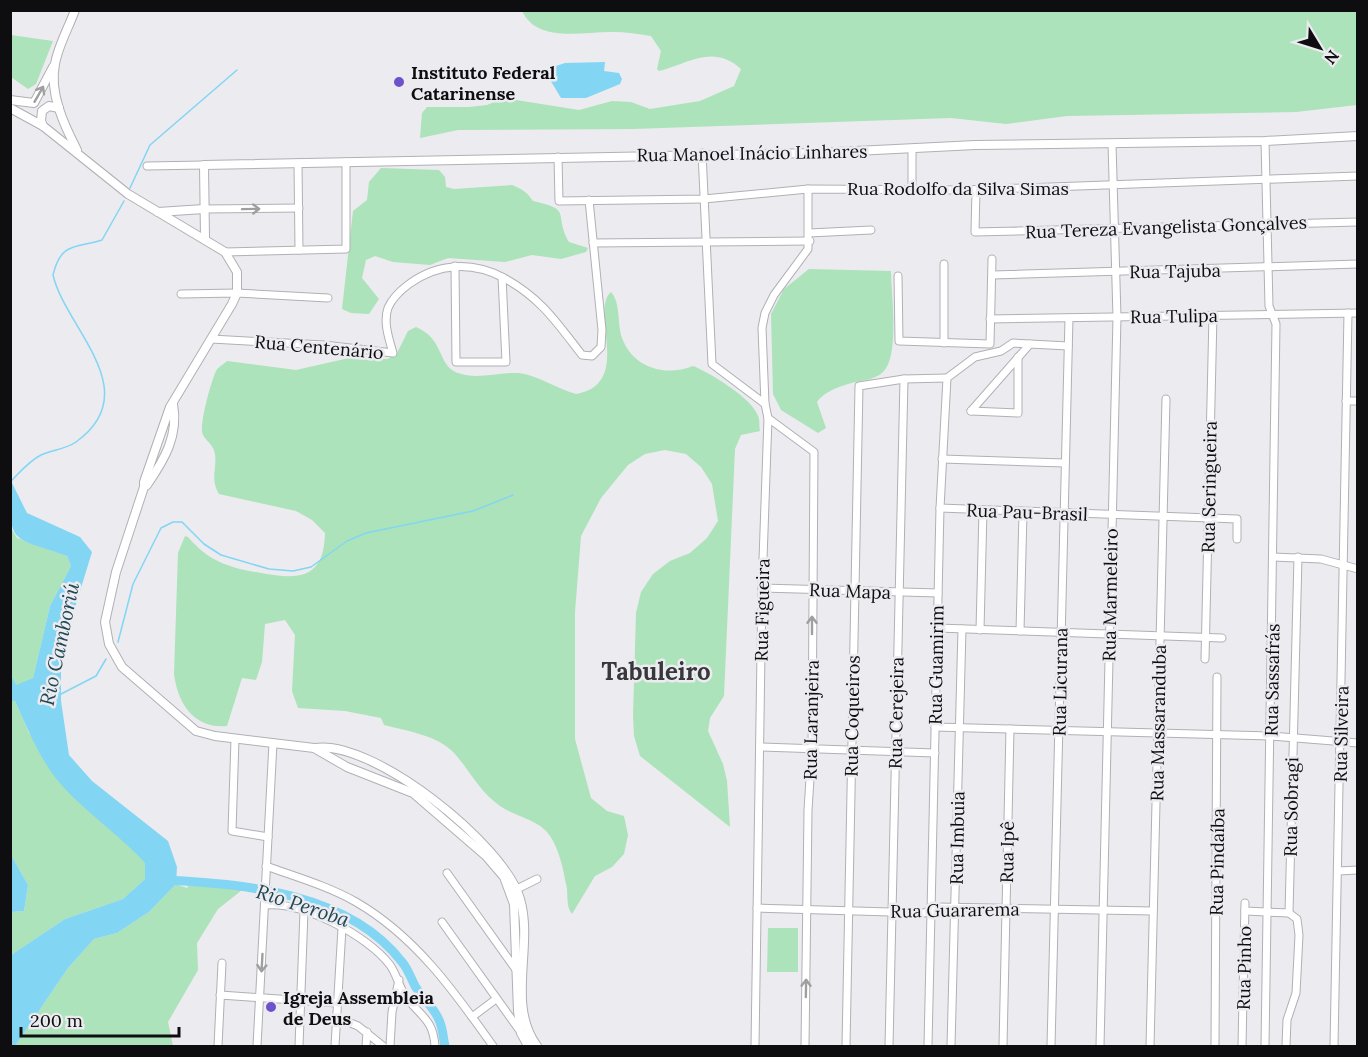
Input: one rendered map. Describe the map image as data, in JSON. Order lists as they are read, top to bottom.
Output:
{
  "streets": {
    "main road": ["Rua Manoel Inácio Linhares"],
    "street": [
      "Rua Rodolfo da Silva Simas",
      "Rua Tereza Evangelista Gonçalves",
      "Rua Tajuba",
      "Rua Tulipa",
      "Rua Centenário",
      "Rua Seringueira",
      "Rua Pau-Brasil",
      "Rua Mapa",
      "Rua Marmeleiro",
      "Rua Figueira",
      "Rua Guamirim",
      "Rua Sassafrás",
      "Rua Licurana",
      "Rua Cerejeira",
      "Rua Coqueiros",
      "Rua Laranjeira",
      "Rua Massaranduba",
      "Rua Silveira",
      "Rua Sobragi",
      "Rua Imbuia",
      "Rua Ipê",
      "Rua Pindaíba",
      "Rua Guararema",
      "Rua Pinho"
    ]
  },
  "crossings": [
    ["Rua Manoel Inácio Linhares", "Rua Rodolfo da Silva Simas"],
    ["Rua Manoel Inácio Linhares", "Rua Marmeleiro"],
    ["Rua Manoel Inácio Linhares", "Rua Sassafrás"],
    ["Rua Rodolfo da Silva Simas", "Rua Tereza Evangelista Gonçalves"],
    ["Rua Rodolfo da Silva Simas", "Rua Marmeleiro"],
    ["Rua Rodolfo da Silva Simas", "Rua Sassafrás"],
    ["Rua Tereza Evangelista Gonçalves", "Rua Marmeleiro"],
    ["Rua Tereza Evangelista Gonçalves", "Rua Sassafrás"],
    ["Rua Tajuba", "Rua Marmeleiro"],
    ["Rua Tajuba", "Rua Sassafrás"],
    ["Rua Tulipa", "Rua Seringueira"],
    ["Rua Tulipa", "Rua Marmeleiro"],
    ["Rua Tulipa", "Rua Sassafrás"],
    ["Rua Tulipa", "Rua Licurana"],
    ["Rua Tulipa", "Rua Silveira"],
    ["Rua Seringueira", "Rua Pau-Brasil"],
    ["Rua Pau-Brasil", "Rua Marmeleiro"],
    ["Rua Pau-Brasil", "Rua Guamirim"],
    ["Rua Pau-Brasil", "Rua Licurana"],
    ["Rua Pau-Brasil", "Rua Massaranduba"],
    ["Rua Mapa", "Rua Figueira"],
    ["Rua Mapa", "Rua Guamirim"],
    ["Rua Mapa", "Rua Cerejeira"],
    ["Rua Mapa", "Rua Coqueiros"],
    ["Rua Mapa", "Rua Laranjeira"],
    ["Rua Marmeleiro", "Rua Guararema"],
    ["Rua Figueira", "Rua Laranjeira"],
    ["Rua Figueira", "Rua Guararema"],
    ["Rua Guamirim", "Rua Guararema"],
    ["Rua Sassafrás", "Rua Pinho"],
    ["Rua Licurana", "Rua Guararema"],
    ["Rua Cerejeira", "Rua Coqueiros"],
    ["Rua Cerejeira", "Rua Guararema"],
    ["Rua Coqueiros", "Rua Guararema"],
    ["Rua Laranjeira", "Rua Guararema"],
    ["Rua Massaranduba", "Rua Guararema"],
    ["Rua Sobragi", "Rua Pinho"],
    ["Rua Imbuia", "Rua Guararema"],
    ["Rua Ipê", "Rua Guararema"]
  ],
  "one_way": ["Rua Laranjeira"],
  "districts": ["Tabuleiro"],
  "water": ["Rio Camboriú", "Rio Peroba"],
  "places": ["Instituto Federal Catarinense", "Igreja Assembleia de Deus"],
  "scale_bar": "200 m",
  "north": "bottom right"
}
